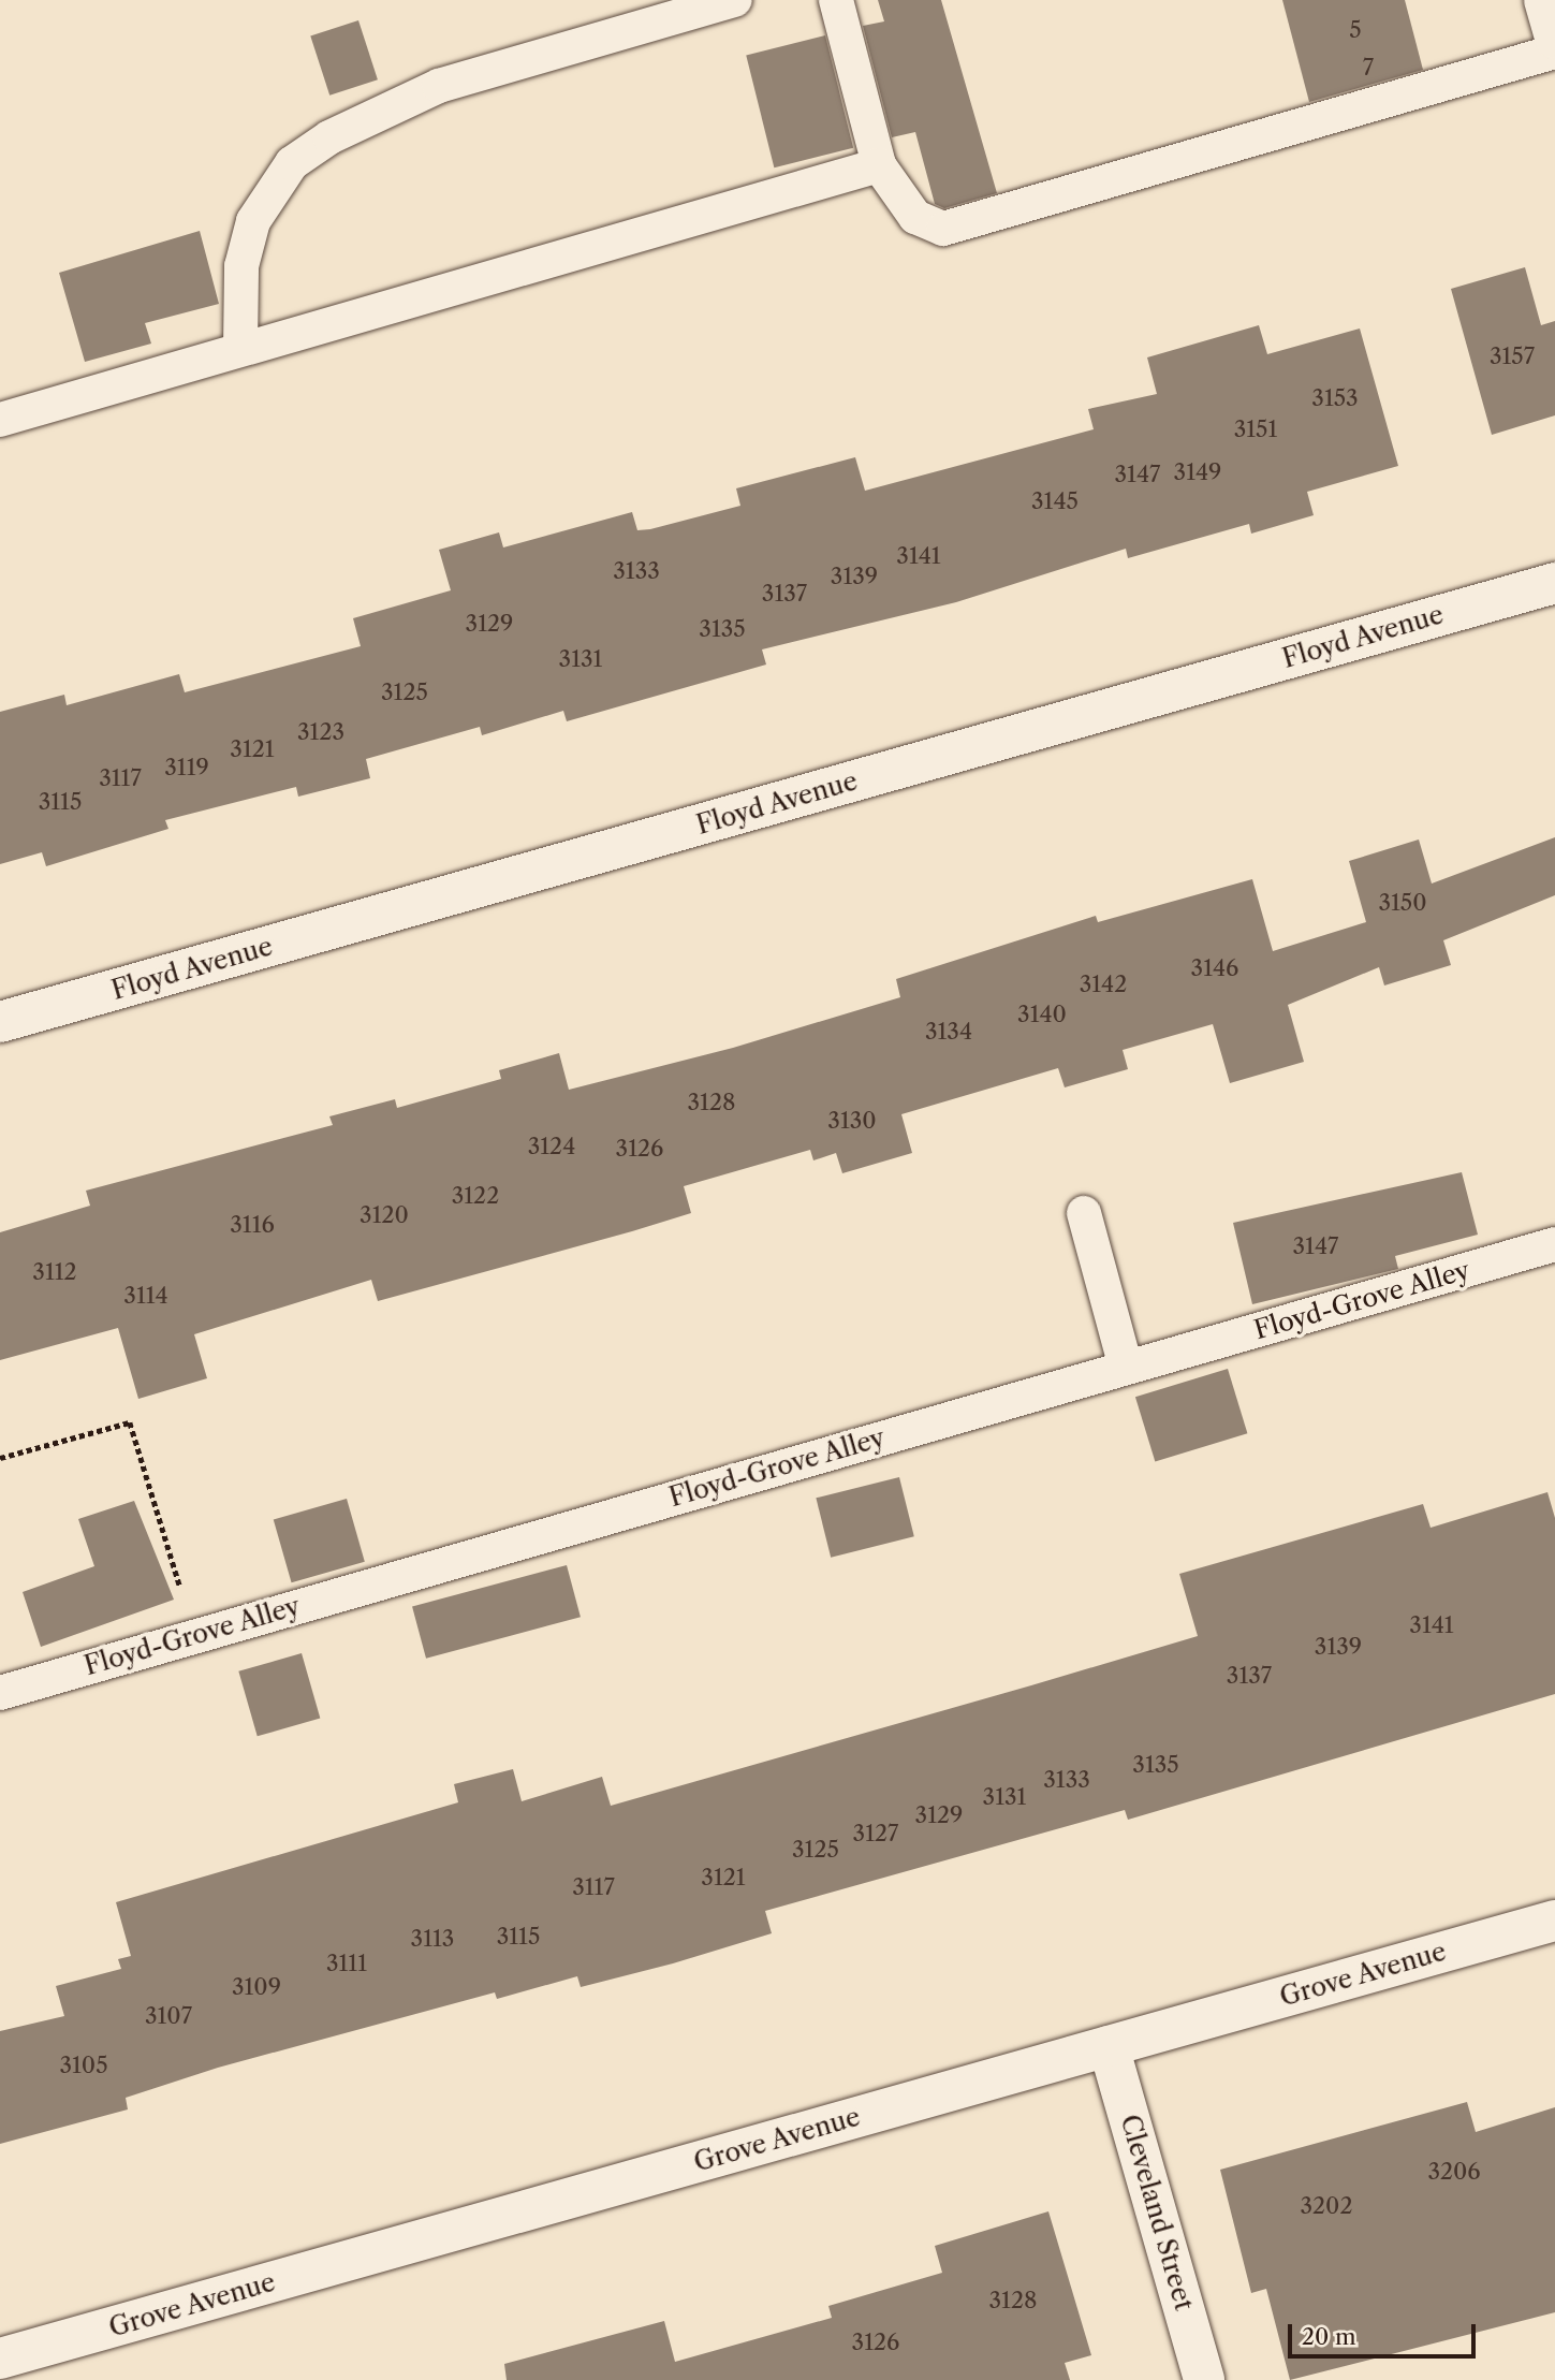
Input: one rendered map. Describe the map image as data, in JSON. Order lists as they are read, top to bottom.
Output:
{
  "streets": {
    "street": ["Floyd Avenue", "Grove Avenue", "Cleveland Street"],
    "lane": ["Floyd-Grove Alley"]
  },
  "crossings": [
    ["Grove Avenue", "Cleveland Street"]
  ],
  "house_numbers": [
    "5",
    "7",
    "3157",
    "3153",
    "3151",
    "3149",
    "3147",
    "3145",
    "3141",
    "3133",
    "3139",
    "3137",
    "3129",
    "3135",
    "3131",
    "3125",
    "3123",
    "3121",
    "3119",
    "3117",
    "3115",
    "3150",
    "3146",
    "3142",
    "3140",
    "3134",
    "3128",
    "3130",
    "3124",
    "3126",
    "3122",
    "3120",
    "3116",
    "3147",
    "3112",
    "3114",
    "3141",
    "3139",
    "3137",
    "3135",
    "3133",
    "3131",
    "3129",
    "3127",
    "3125",
    "3121",
    "3117",
    "3115",
    "3113",
    "3111",
    "3109",
    "3107",
    "3105",
    "3206",
    "3202",
    "3128",
    "3126"
  ],
  "scale_bar": "20 m"
}
